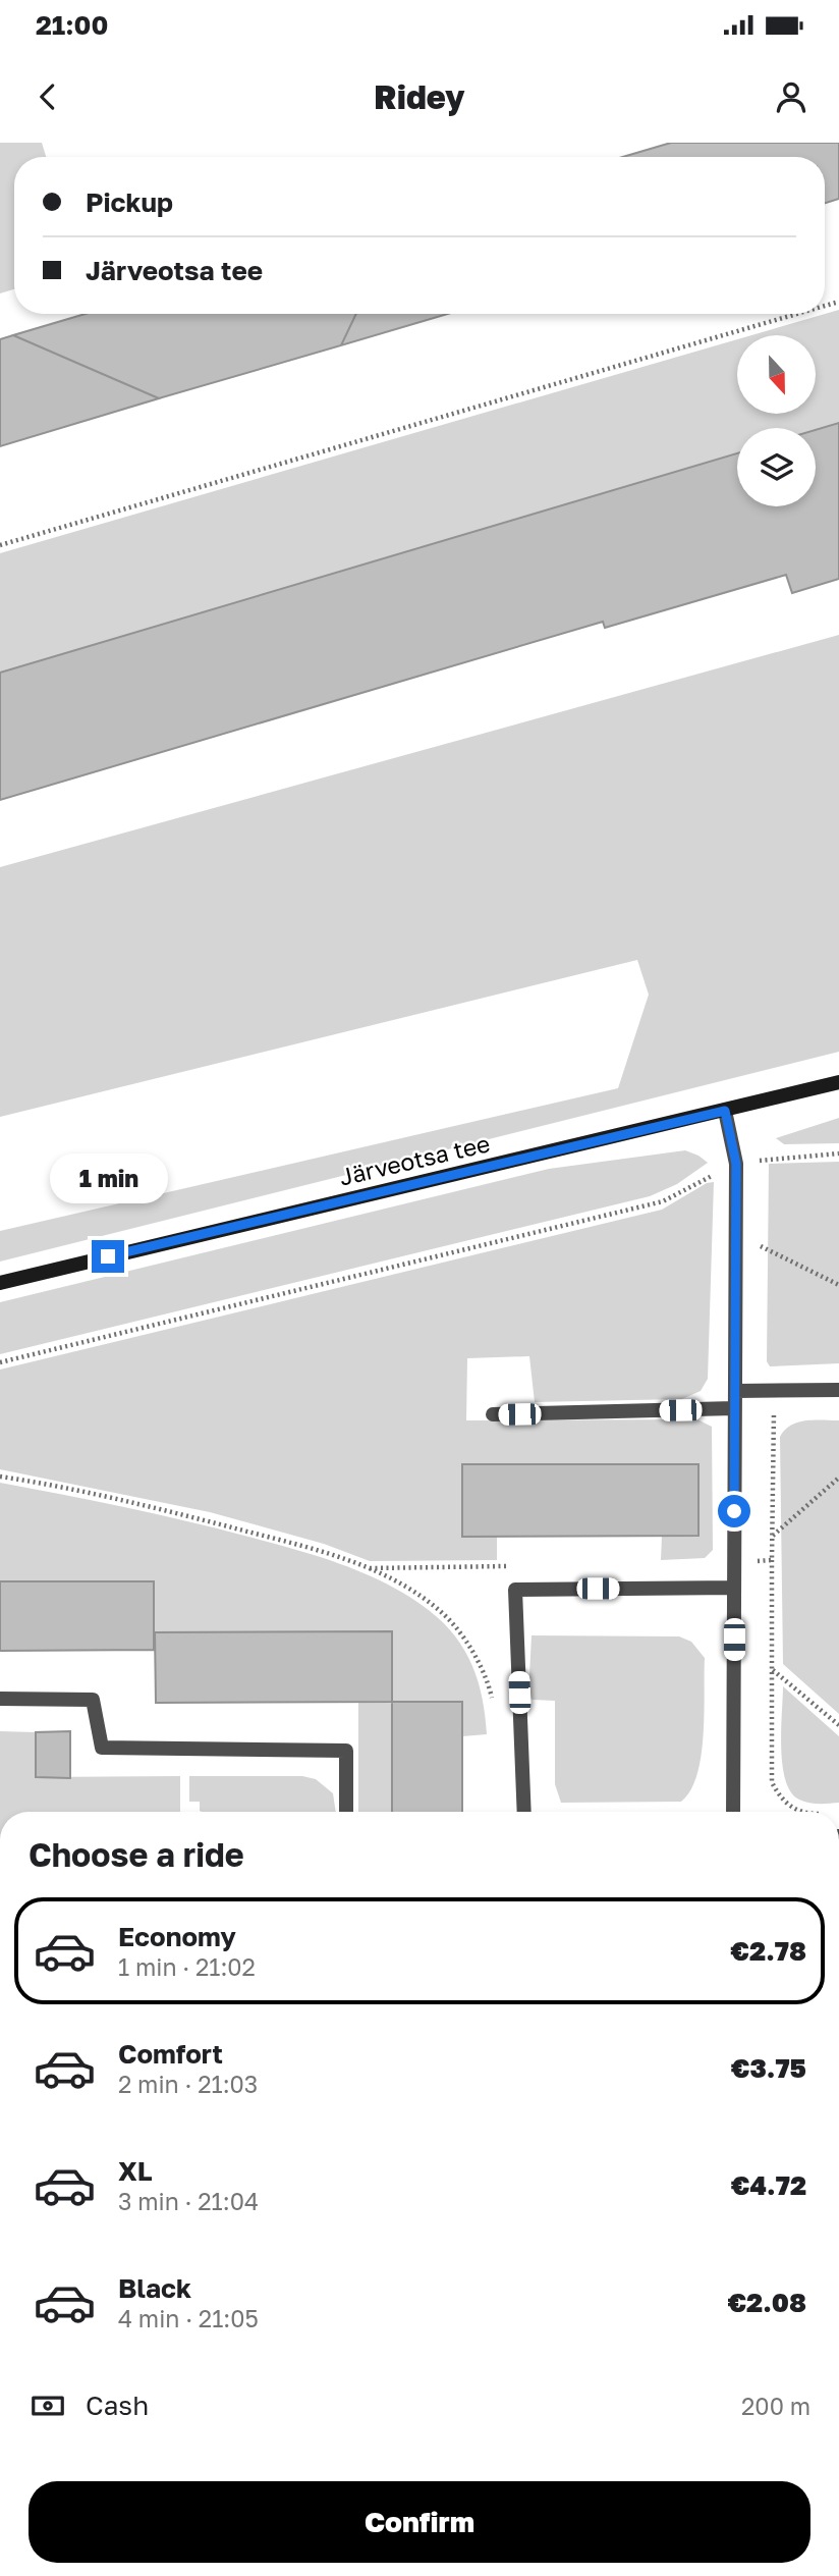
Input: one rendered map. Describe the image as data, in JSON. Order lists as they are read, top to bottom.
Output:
{
  "streets": {
    "main road": ["Järveotsa tee"]
  },
  "north": "bottom",
  "page": {
    "status": "21:00",
    "header": "Ridey",
    "banner": ["Pickup", "Järveotsa tee"],
    "bubble": "1 min",
    "heading": "Choose a ride",
    "list": [
      {
        "name": "Economy",
        "note": "1 min · 21:02",
        "value": "€2.78"
      },
      {
        "name": "Comfort",
        "note": "2 min · 21:03",
        "value": "€3.75"
      },
      {
        "name": "XL",
        "note": "3 min · 21:04",
        "value": "€4.72"
      },
      {
        "name": "Black",
        "note": "4 min · 21:05",
        "value": "€2.08"
      }
    ],
    "pay": ["Cash", "200 m"],
    "buttons": "Confirm"
  }
}
